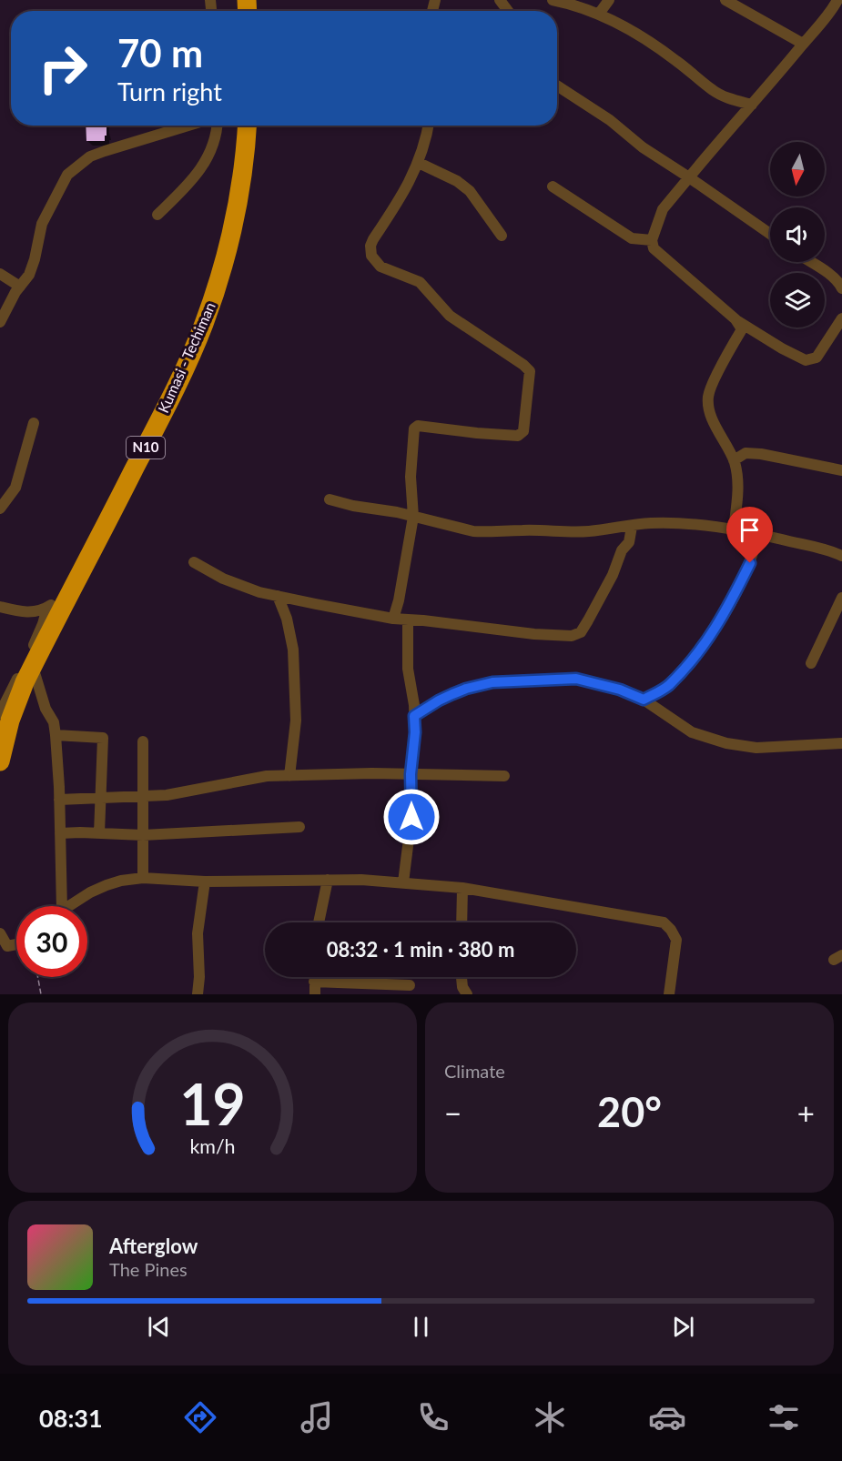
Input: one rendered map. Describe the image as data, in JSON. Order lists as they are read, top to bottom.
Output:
{
  "streets": {
    "highway": ["Kumasi - Techiman", "N10"]
  },
  "north": "bottom",
  "page": {
    "turn": ["70 m", "Turn right"],
    "limit": "30",
    "trip": "08:32 · 1 min · 380 m",
    "tile": "Climate",
    "heat": ["−", "20°", "+"],
    "song": ["Afterglow", "The Pines"],
    "tabs": "08:31",
    "gauge": ["19", "km/h"]
  }
}
